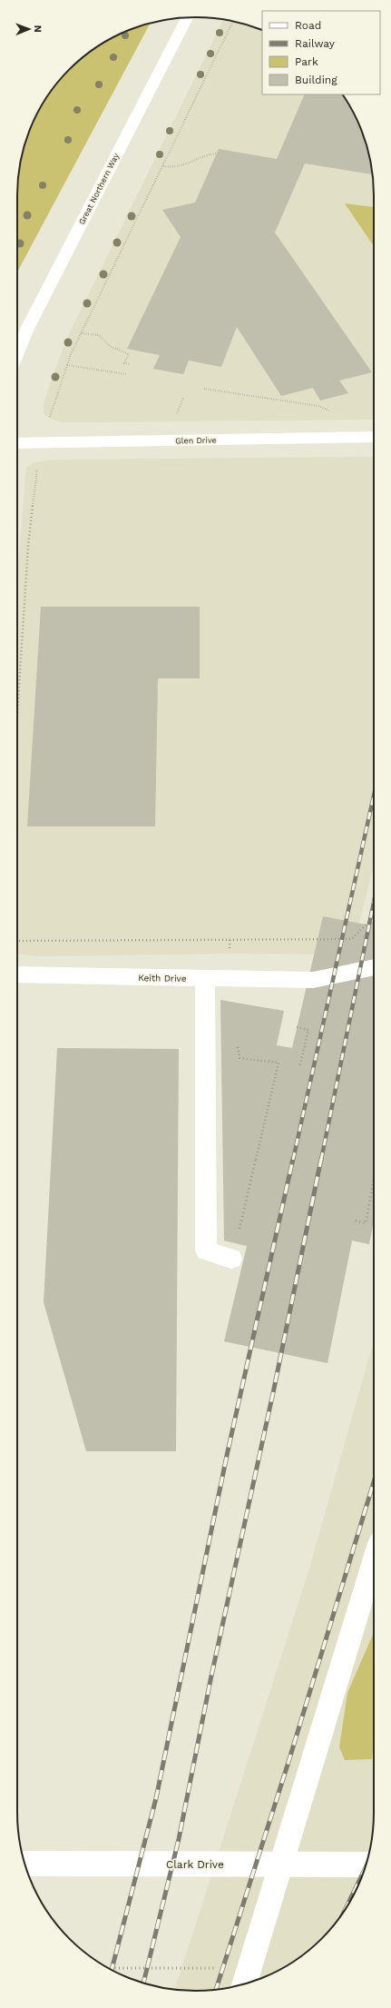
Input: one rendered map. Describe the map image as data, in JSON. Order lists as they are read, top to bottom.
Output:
{
  "streets": {
    "main road": [
      "Great Northern Way",
      "Glen Drive",
      "Keith Drive",
      "Clark Drive"
    ]
  },
  "legend": [
    "Road",
    "Railway",
    "Park",
    "Building"
  ],
  "north": "right"
}
